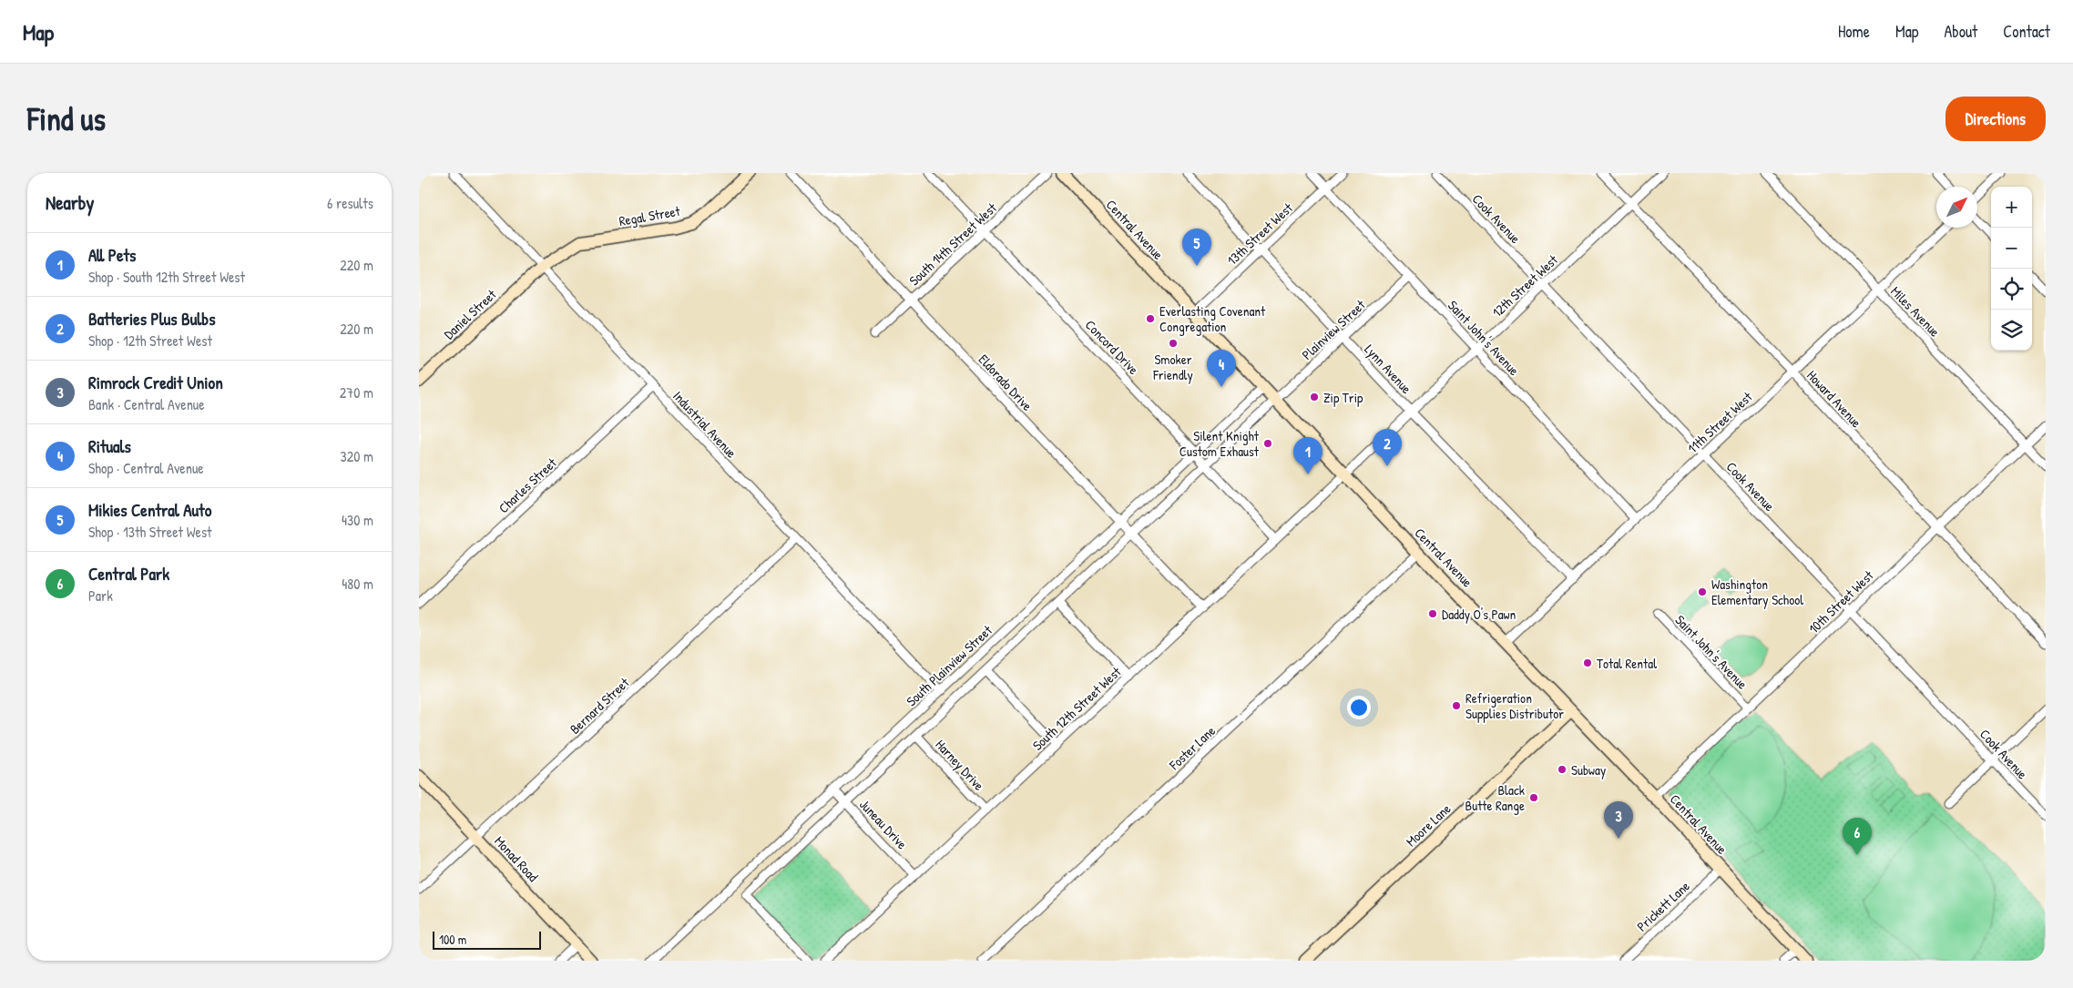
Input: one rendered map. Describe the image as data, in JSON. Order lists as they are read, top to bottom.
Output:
{
  "streets": {
    "main road": [
      "Regal Street",
      "Central Avenue",
      "Daniel Street",
      "Moore Lane",
      "Monad Road"
    ],
    "street": [
      "Cook Avenue",
      "13th Street West",
      "South 14th Street West",
      "12th Street West",
      "Miles Avenue",
      "Plainview Street",
      "Saint John's Avenue",
      "Concord Drive",
      "Lynn Avenue",
      "Eldorado Drive",
      "Howard Avenue",
      "11th Street West",
      "Industrial Avenue",
      "Charles Street",
      "10th Street West",
      "South Plainview Street",
      "Bernard Street",
      "South 12th Street West",
      "Foster Lane",
      "Harney Drive",
      "Juneau Drive",
      "Prickett Lane"
    ]
  },
  "crossings": [
    ["Regal Street", "Daniel Street"],
    ["Regal Street", "Industrial Avenue"],
    ["Cook Avenue", "12th Street West"],
    ["Cook Avenue", "11th Street West"],
    ["Cook Avenue", "10th Street West"],
    ["Central Avenue", "13th Street West"],
    ["Central Avenue", "12th Street West"],
    ["Central Avenue", "Plainview Street"],
    ["Central Avenue", "11th Street West"],
    ["Central Avenue", "10th Street West"],
    ["Central Avenue", "South Plainview Street"],
    ["Central Avenue", "South 12th Street West"],
    ["Central Avenue", "Foster Lane"],
    ["Central Avenue", "Moore Lane"],
    ["Central Avenue", "Prickett Lane"],
    ["13th Street West", "Saint John's Avenue"],
    ["13th Street West", "Lynn Avenue"],
    ["South 14th Street West", "Concord Drive"],
    ["South 14th Street West", "Eldorado Drive"],
    ["12th Street West", "Saint John's Avenue"],
    ["12th Street West", "Lynn Avenue"],
    ["12th Street West", "Howard Avenue"],
    ["12th Street West", "South 12th Street West"],
    ["Miles Avenue", "11th Street West"],
    ["Miles Avenue", "10th Street West"],
    ["Daniel Street", "Industrial Avenue"],
    ["Plainview Street", "Saint John's Avenue"],
    ["Plainview Street", "Lynn Avenue"],
    ["Saint John's Avenue", "11th Street West"],
    ["Saint John's Avenue", "10th Street West"],
    ["Concord Drive", "South Plainview Street"],
    ["Concord Drive", "South 12th Street West"],
    ["Lynn Avenue", "11th Street West"],
    ["Eldorado Drive", "South Plainview Street"],
    ["Eldorado Drive", "South 12th Street West"],
    ["Howard Avenue", "11th Street West"],
    ["Howard Avenue", "10th Street West"],
    ["Industrial Avenue", "Charles Street"],
    ["Industrial Avenue", "South Plainview Street"],
    ["Industrial Avenue", "Bernard Street"],
    ["South Plainview Street", "Juneau Drive"],
    ["Bernard Street", "Monad Road"],
    ["South 12th Street West", "Harney Drive"],
    ["South 12th Street West", "Juneau Drive"]
  ],
  "places": [
    "Everlasting Covenant Congregation",
    "Smoker Friendly",
    "Zip Trip",
    "Silent Knight Custom Exhaust",
    "Washington Elementary School",
    "Daddy O's Pawn",
    "Total Rental",
    "Refrigeration Supplies Distributor",
    "Subway",
    "Black Butte Range"
  ],
  "scale_bar": "100 m",
  "north": "top right",
  "page": {
    "header": "Map",
    "nav": [
      "Home",
      "Map",
      "About",
      "Contact"
    ],
    "buttons": "Directions",
    "title": "Find us",
    "heading": ["Nearby", "6 results"],
    "map_buttons": ["+", "−"],
    "pins": [
      "5",
      "4",
      "2",
      "1",
      "3",
      "6"
    ],
    "list": [
      {
        "mark": "1",
        "name": "All Pets",
        "note": "Shop · South 12th Street West",
        "value": "220 m"
      },
      {
        "mark": "2",
        "name": "Batteries Plus Bulbs",
        "note": "Shop · 12th Street West",
        "value": "220 m"
      },
      {
        "mark": "3",
        "name": "Rimrock Credit Union",
        "note": "Bank · Central Avenue",
        "value": "270 m"
      },
      {
        "mark": "4",
        "name": "Rituals",
        "note": "Shop · Central Avenue",
        "value": "320 m"
      },
      {
        "mark": "5",
        "name": "Mikies Central Auto",
        "note": "Shop · 13th Street West",
        "value": "430 m"
      },
      {
        "mark": "6",
        "name": "Central Park",
        "note": "Park",
        "value": "480 m"
      }
    ],
    "scale": "100 m"
  }
}
